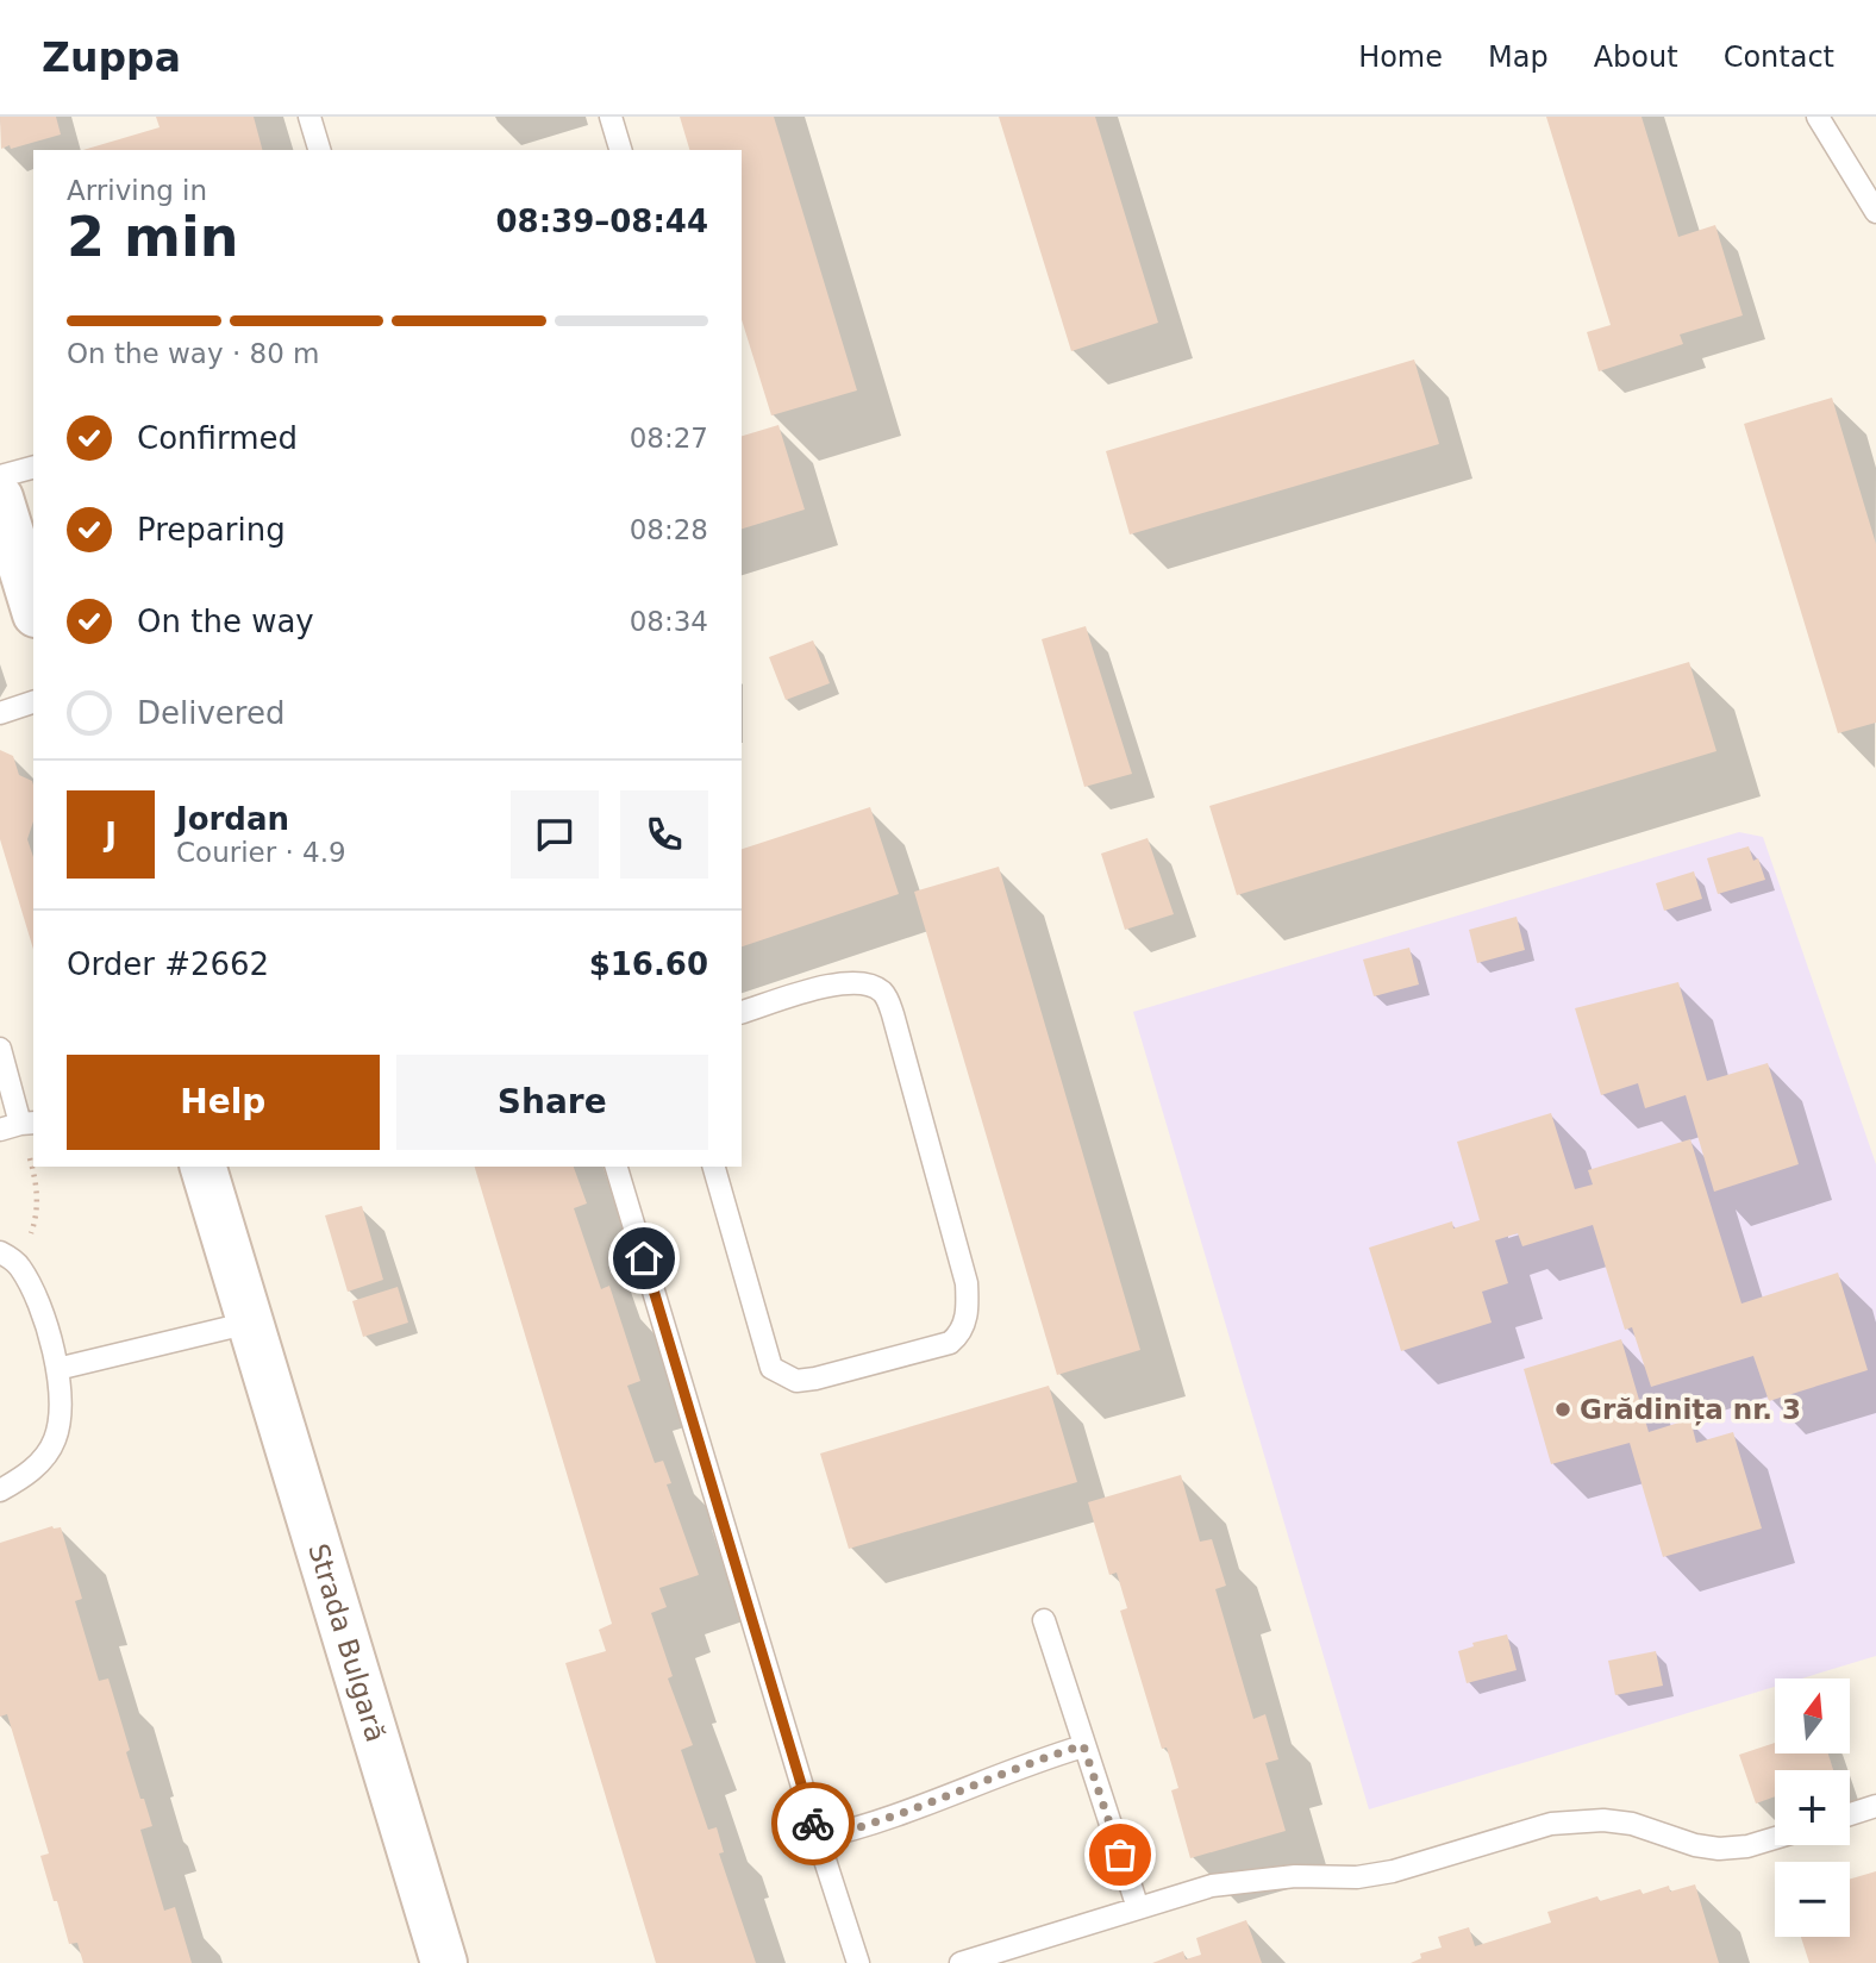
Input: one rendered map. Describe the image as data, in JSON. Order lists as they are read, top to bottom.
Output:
{
  "streets": {
    "street": ["Strada Bulgară"]
  },
  "places": ["Grădinița nr. 3"],
  "north": "top",
  "page": {
    "header": "Zuppa",
    "nav": [
      "Home",
      "Map",
      "About",
      "Contact"
    ],
    "heading": ["2 min", "Arriving in", "08:39–08:44"],
    "panel": [
      "Jordan",
      "Courier · 4.9",
      "Order #2662",
      "$16.60"
    ],
    "bar": "On the way · 80 m",
    "list": [
      ["Confirmed", "08:27"],
      ["Preparing", "08:28"],
      ["On the way", "08:34"],
      "Delivered"
    ],
    "round": "J",
    "buttons": ["Help", "Share"],
    "map_buttons": ["+", "−"]
  }
}
